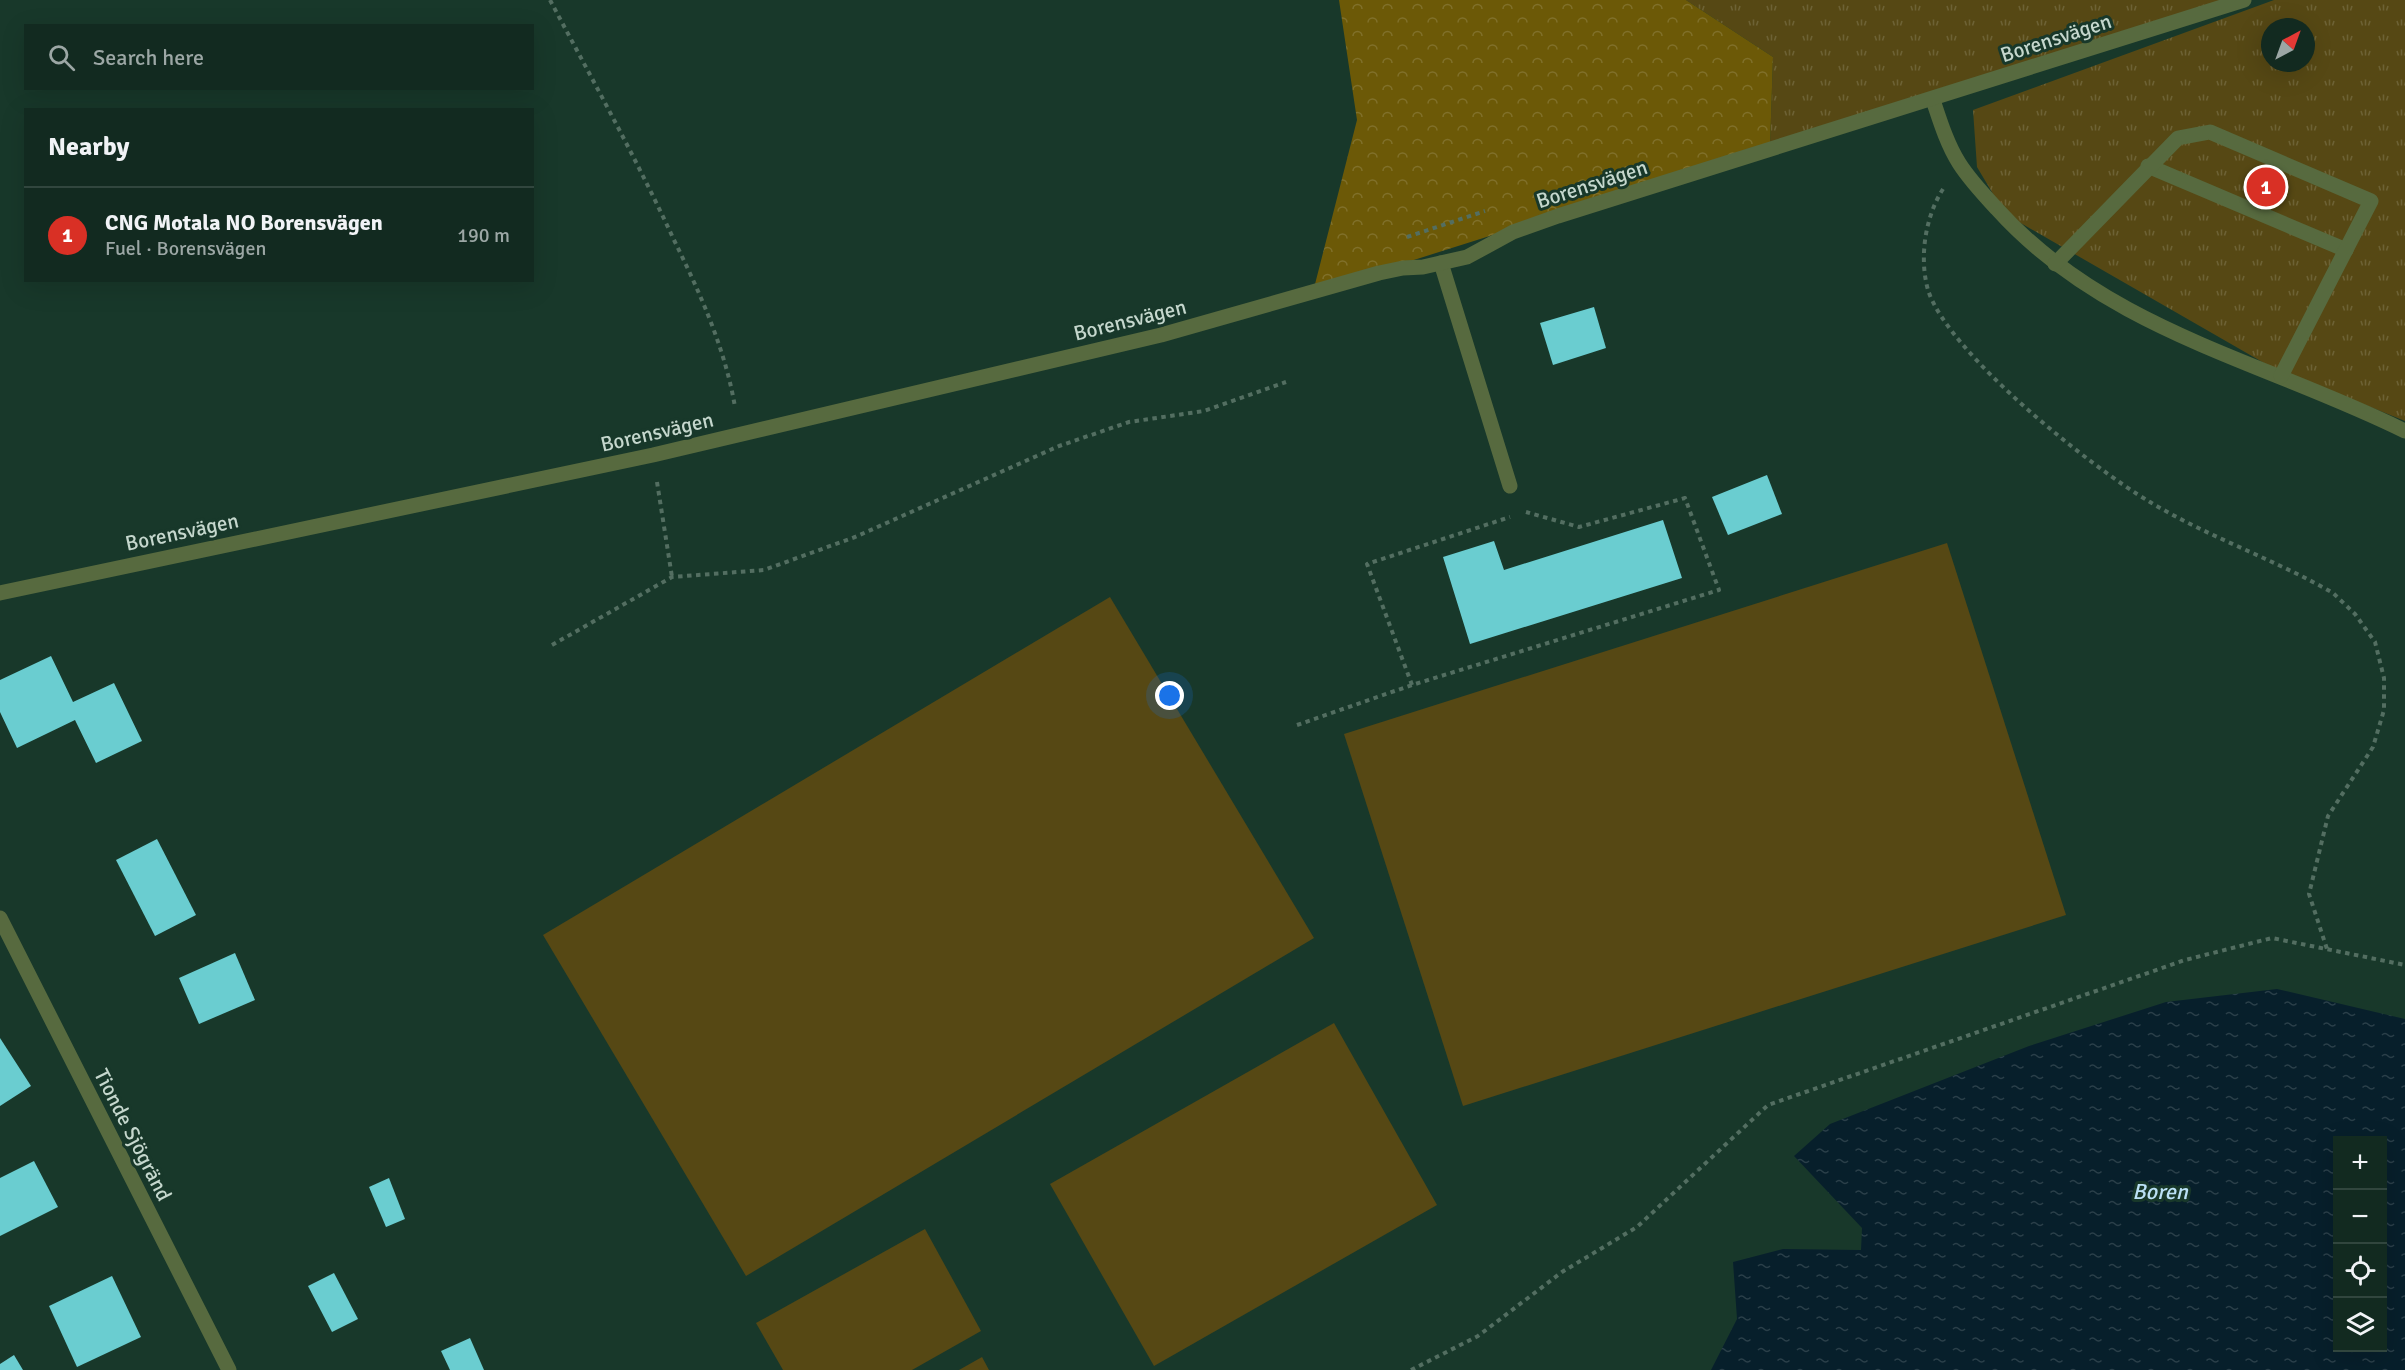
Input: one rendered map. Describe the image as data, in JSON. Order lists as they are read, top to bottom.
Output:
{
  "streets": {
    "street": ["Borensvägen", "Tionde Sjögränd"]
  },
  "water": ["Boren"],
  "north": "top right",
  "page": {
    "search": "Search here",
    "heading": "Nearby",
    "pins": "1",
    "list": [
      {
        "mark": "1",
        "name": "CNG Motala NO Borensvägen",
        "note": "Fuel · Borensvägen",
        "value": "190 m"
      }
    ],
    "map_buttons": ["+", "−"]
  }
}
